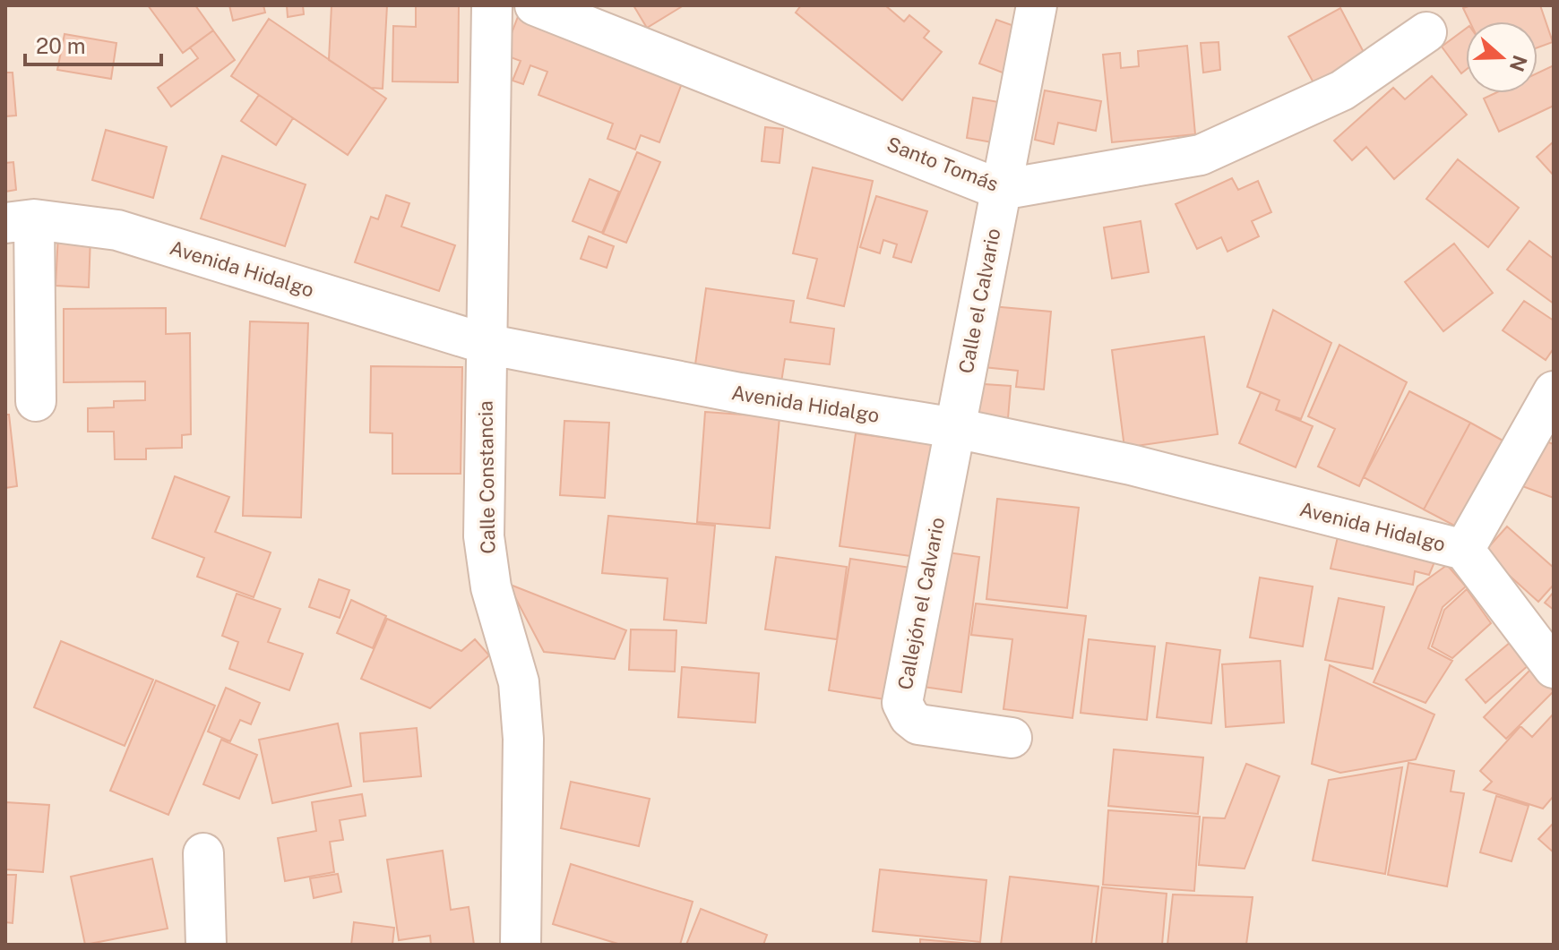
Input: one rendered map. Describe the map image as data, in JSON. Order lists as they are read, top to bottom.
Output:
{
  "streets": {
    "street": [
      "Santo Tomás",
      "Avenida Hidalgo",
      "Calle el Calvario",
      "Calle Constancia",
      "Callejón el Calvario"
    ]
  },
  "crossings": [
    ["Santo Tomás", "Calle el Calvario"],
    ["Avenida Hidalgo", "Calle el Calvario"],
    ["Avenida Hidalgo", "Calle Constancia"],
    ["Avenida Hidalgo", "Callejón el Calvario"],
    ["Calle el Calvario", "Callejón el Calvario"]
  ],
  "scale_bar": "20 m",
  "north": "right"
}
